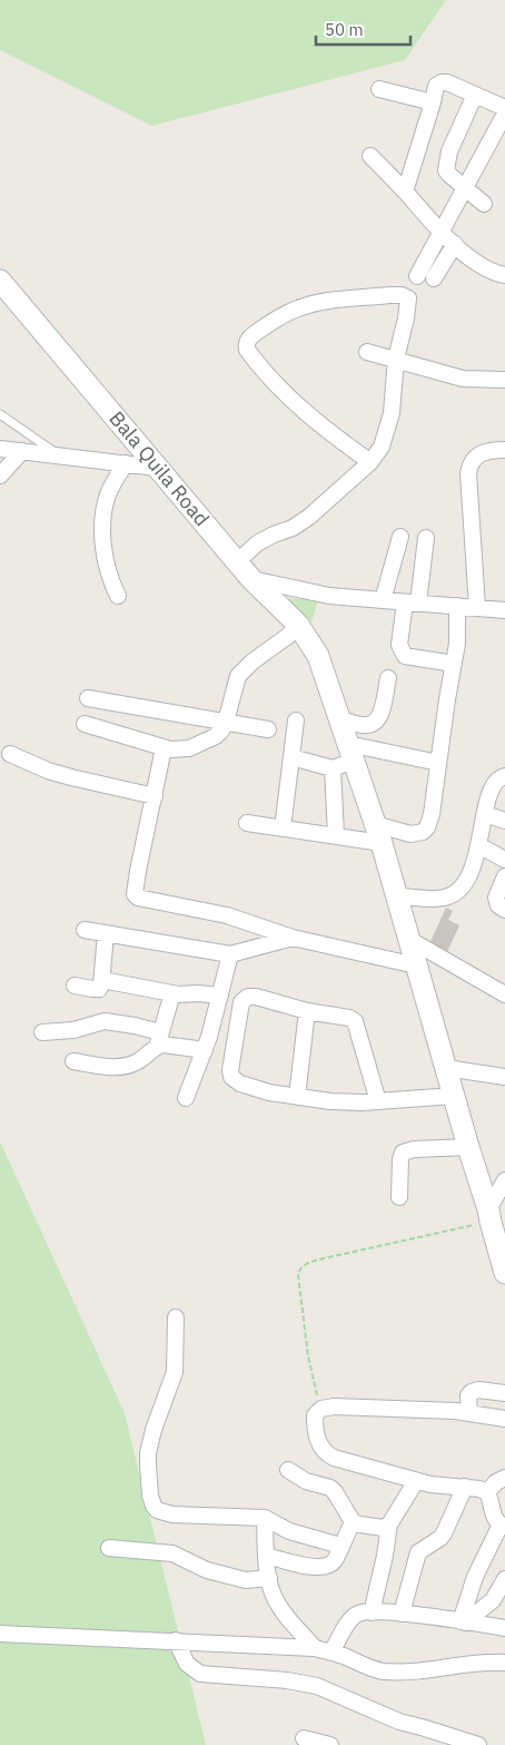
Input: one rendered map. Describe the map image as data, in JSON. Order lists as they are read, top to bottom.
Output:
{
  "streets": {
    "street": ["Bala Quila Road"]
  },
  "scale_bar": "50 m"
}
